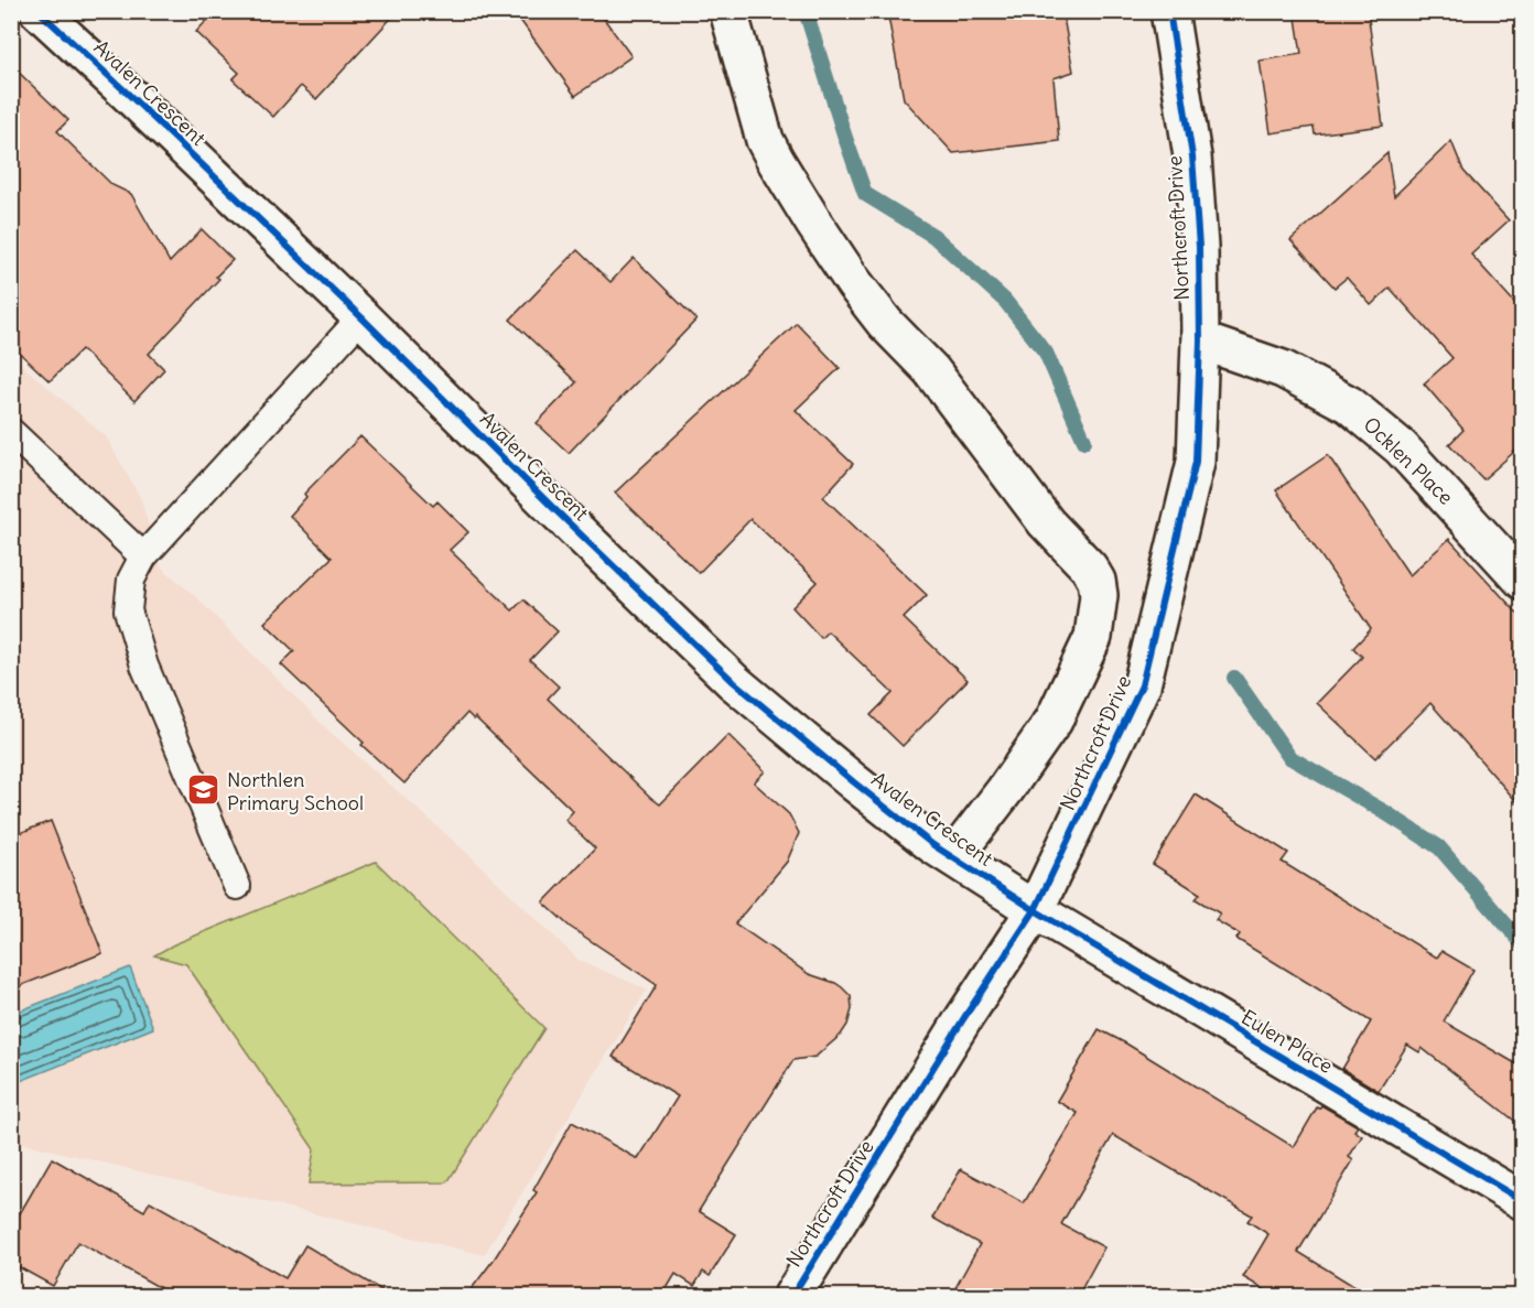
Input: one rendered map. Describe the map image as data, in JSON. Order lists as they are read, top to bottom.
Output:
{
  "streets": {
    "street": [
      "Avalen Crescent",
      "Northcroft Drive",
      "Ocklen Place",
      "Eulen Place"
    ]
  },
  "crossings": [
    ["Avalen Crescent", "Northcroft Drive"],
    ["Avalen Crescent", "Eulen Place"],
    ["Northcroft Drive", "Ocklen Place"],
    ["Northcroft Drive", "Eulen Place"]
  ],
  "places": {
    "school or university": ["Northlen Primary School"]
  }
}
